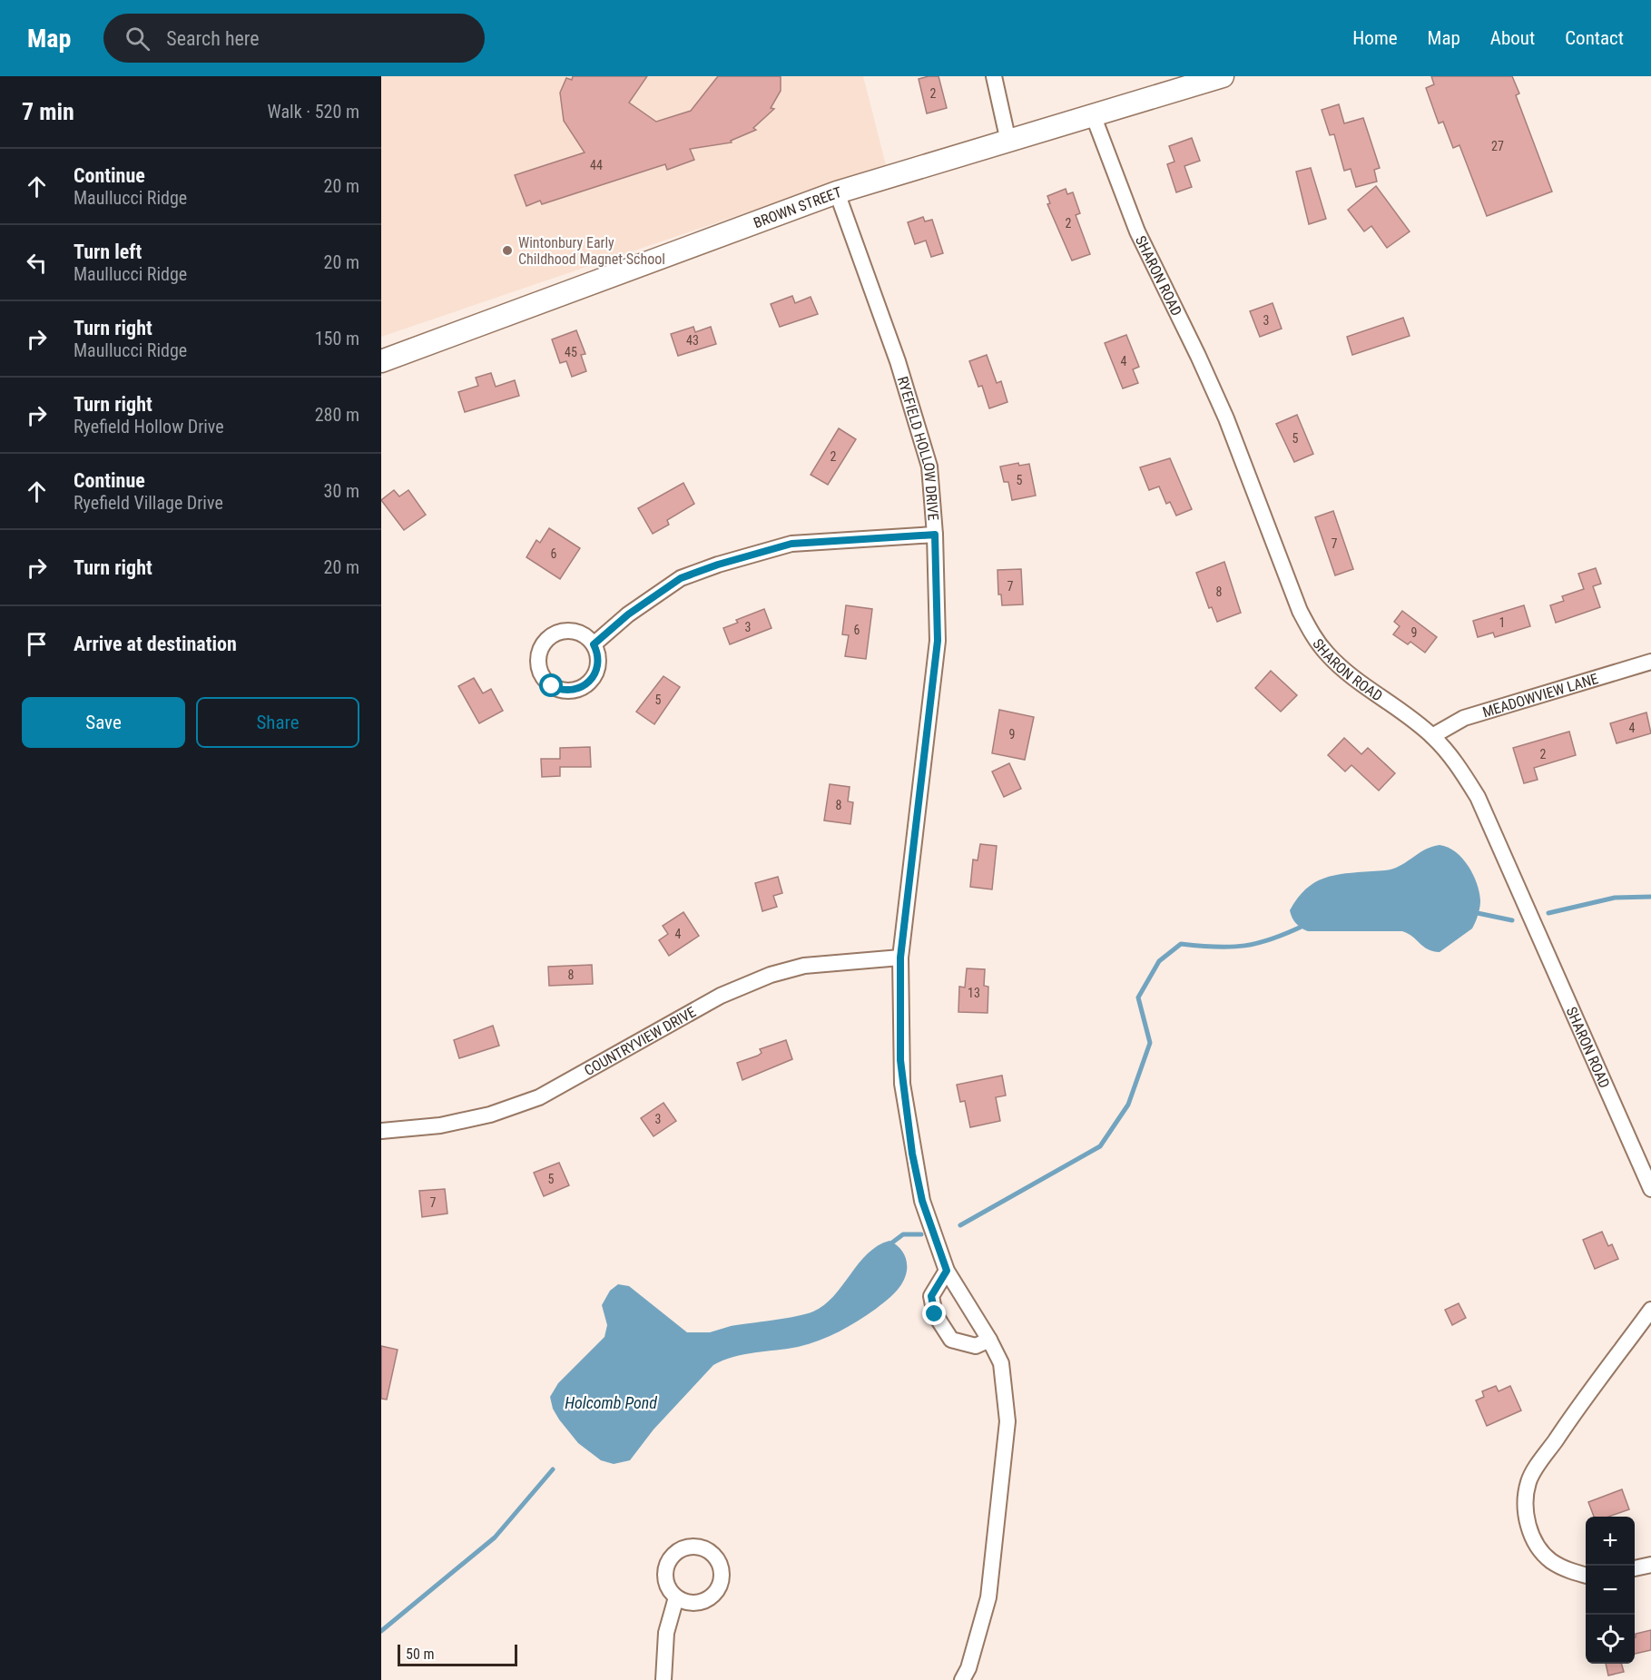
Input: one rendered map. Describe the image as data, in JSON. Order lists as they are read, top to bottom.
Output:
{
  "streets": {
    "street": [
      "BROWN STREET",
      "SHARON ROAD",
      "RYEFIELD HOLLOW DRIVE",
      "MEADOWVIEW LANE",
      "COUNTRYVIEW DRIVE"
    ]
  },
  "crossings": [
    ["BROWN STREET", "SHARON ROAD"],
    ["BROWN STREET", "RYEFIELD HOLLOW DRIVE"],
    ["SHARON ROAD", "MEADOWVIEW LANE"],
    ["RYEFIELD HOLLOW DRIVE", "COUNTRYVIEW DRIVE"]
  ],
  "water": ["Holcomb Pond"],
  "places": ["Wintonbury Early Childhood Magnet School"],
  "house_numbers": [
    "2",
    "27",
    "44",
    "2",
    "3",
    "43",
    "45",
    "4",
    "5",
    "2",
    "5",
    "7",
    "6",
    "7",
    "8",
    "1",
    "3",
    "6",
    "9",
    "5",
    "4",
    "9",
    "2",
    "8",
    "4",
    "8",
    "13",
    "3",
    "5",
    "7"
  ],
  "scale_bar": "50 m",
  "page": {
    "header": "Map",
    "search": "Search here",
    "nav": [
      "Home",
      "Map",
      "About",
      "Contact"
    ],
    "heading": ["7 min", "Walk · 520 m"],
    "list": [
      ["Continue", "Maullucci Ridge", "20 m"],
      ["Turn left", "Maullucci Ridge", "20 m"],
      ["Turn right", "Maullucci Ridge", "150 m"],
      ["Turn right", "Ryefield Hollow Drive", "280 m"],
      ["Continue", "Ryefield Village Drive", "30 m"],
      ["Turn right", "20 m"],
      "Arrive at destination"
    ],
    "buttons": ["Save", "Share"],
    "map_buttons": ["+", "−"],
    "scale": "50 m"
  }
}
